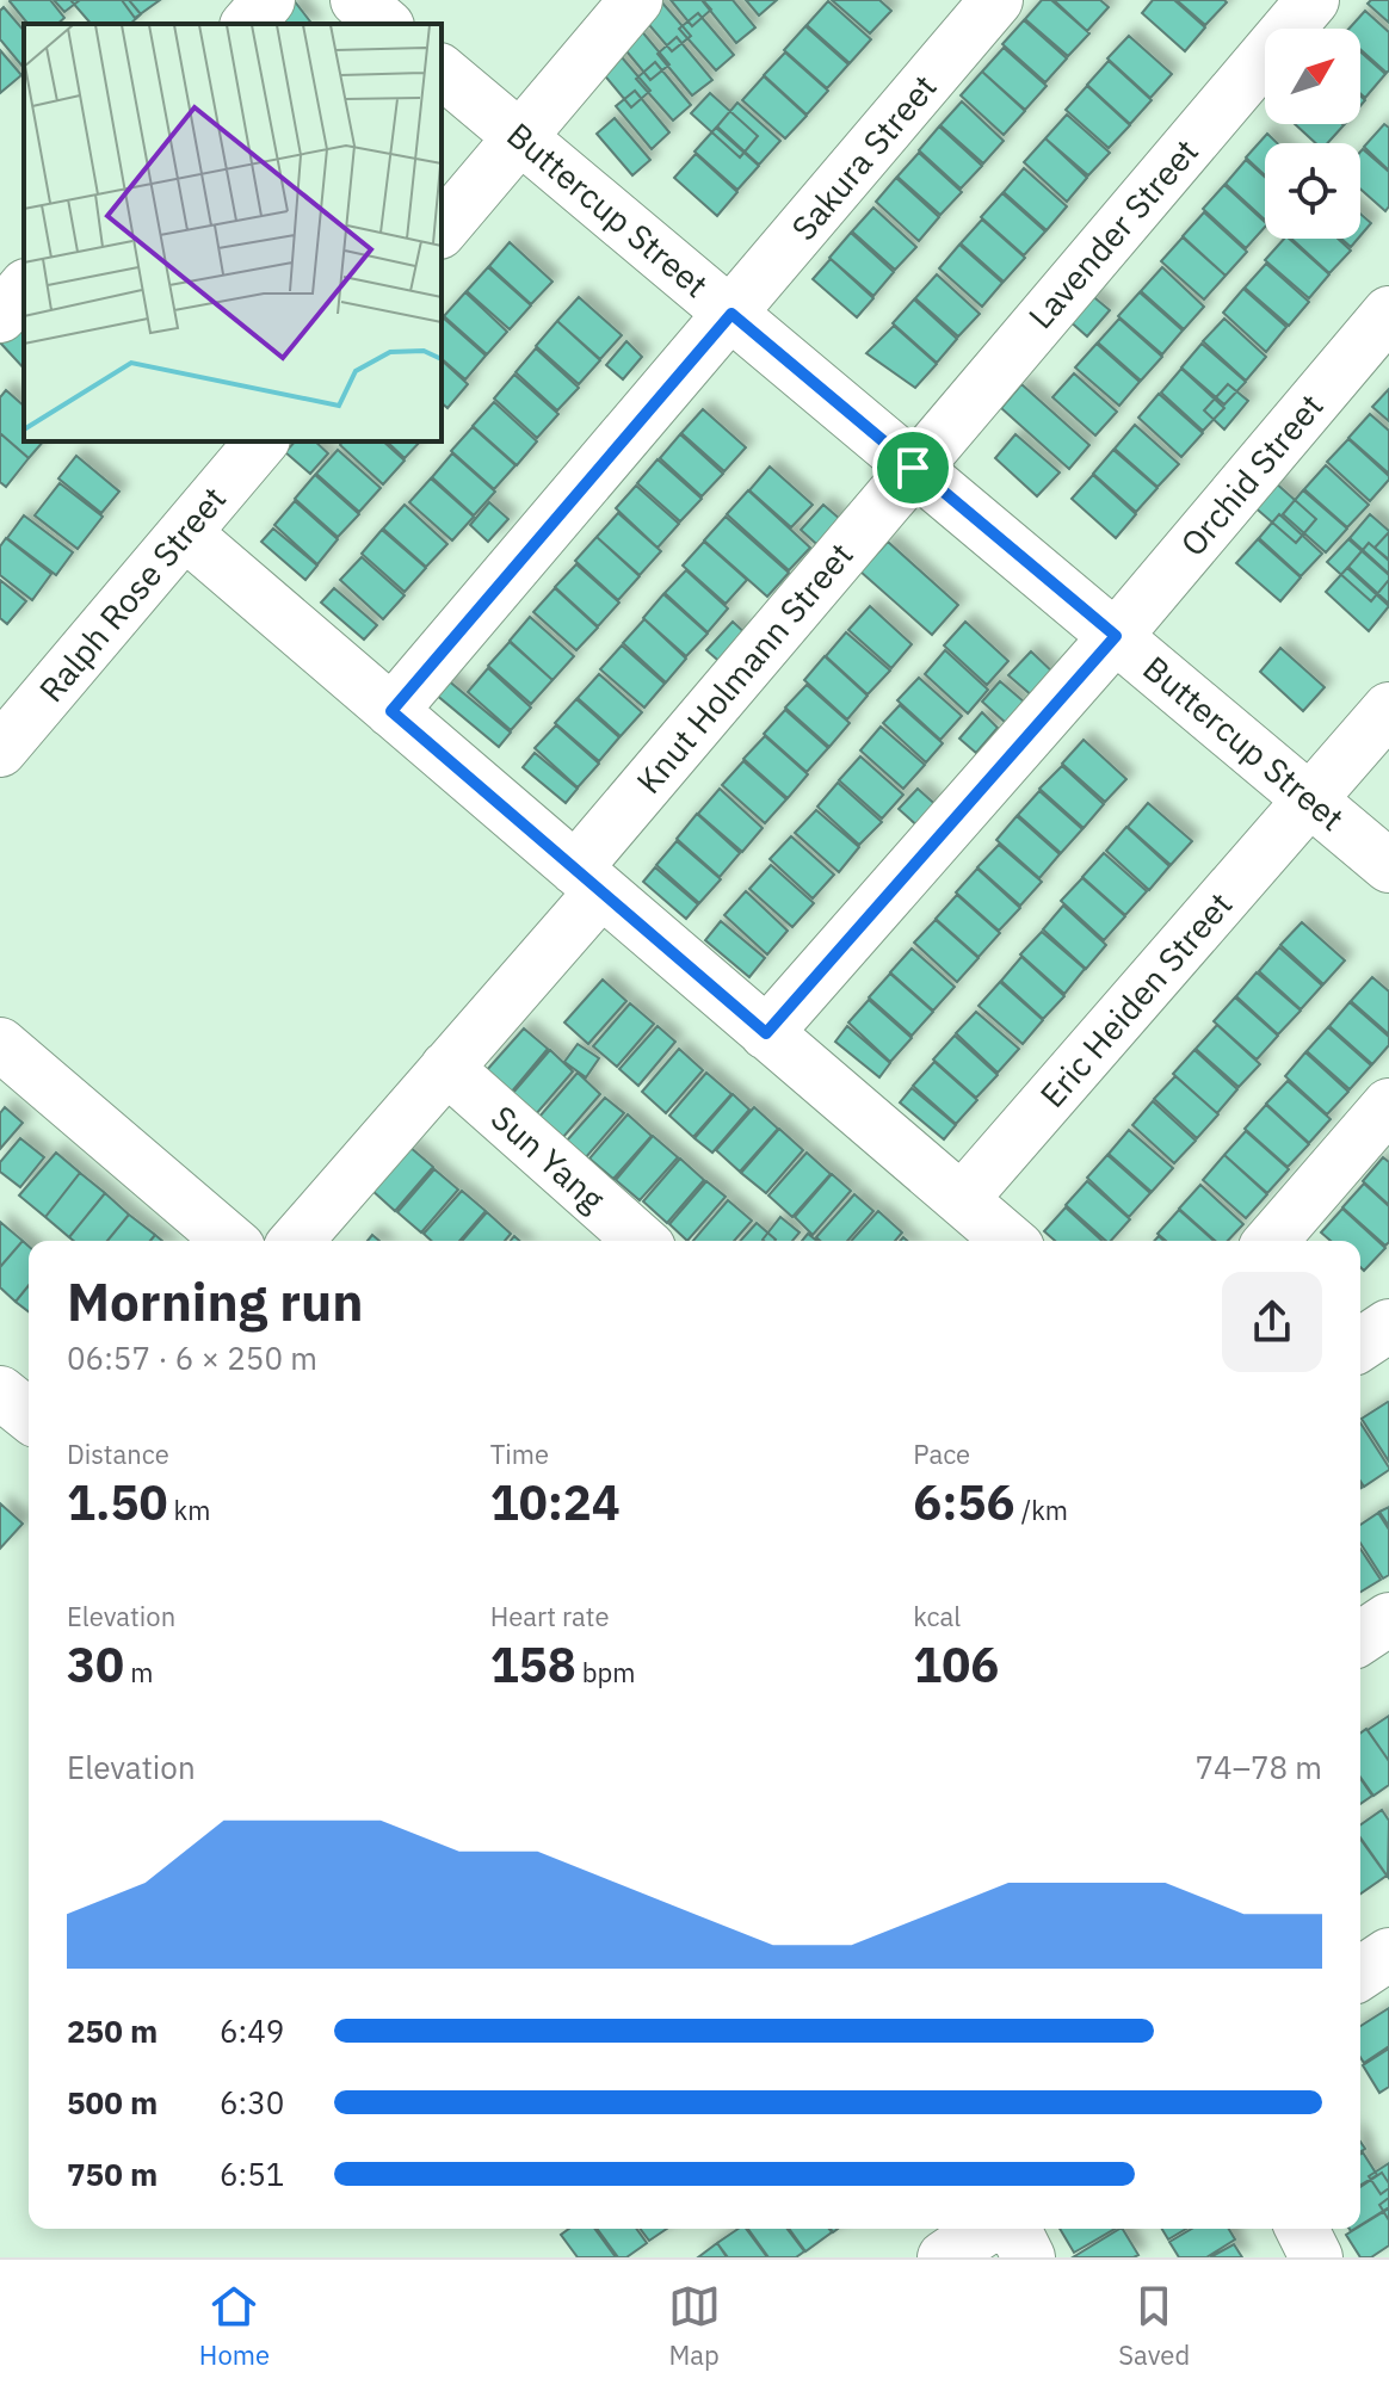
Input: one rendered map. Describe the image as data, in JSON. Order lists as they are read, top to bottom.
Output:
{
  "streets": {
    "street": [
      "Sakura Street",
      "Buttercup Street",
      "Lavender Street",
      "Orchid Street",
      "Ralph Rose Street",
      "Knut Holmann Street",
      "Eric Heiden Street",
      "Sun Yang"
    ]
  },
  "crossings": [
    ["Sakura Street", "Buttercup Street"],
    ["Buttercup Street", "Lavender Street"],
    ["Buttercup Street", "Orchid Street"],
    ["Buttercup Street", "Knut Holmann Street"],
    ["Buttercup Street", "Eric Heiden Street"],
    ["Lavender Street", "Knut Holmann Street"],
    ["Knut Holmann Street", "Sun Yang"]
  ],
  "north": "top right",
  "page": {
    "heading": ["Morning run", "06:57 · 6 × 250 m"],
    "stats": [
      ["Distance", "1.50 km"],
      ["Time", "10:24"],
      ["Pace", "6:56 /km"],
      ["Elevation", "30 m"],
      ["Heart rate", "158 bpm"],
      ["kcal", "106"]
    ],
    "chart": ["Elevation", "74–78 m"],
    "list": [
      {
        "name": "250 m",
        "note": "6:49"
      },
      {
        "name": "500 m",
        "note": "6:30"
      },
      {
        "name": "750 m",
        "note": "6:51"
      }
    ],
    "tabs": ["Home", "Map", "Saved"]
  }
}
